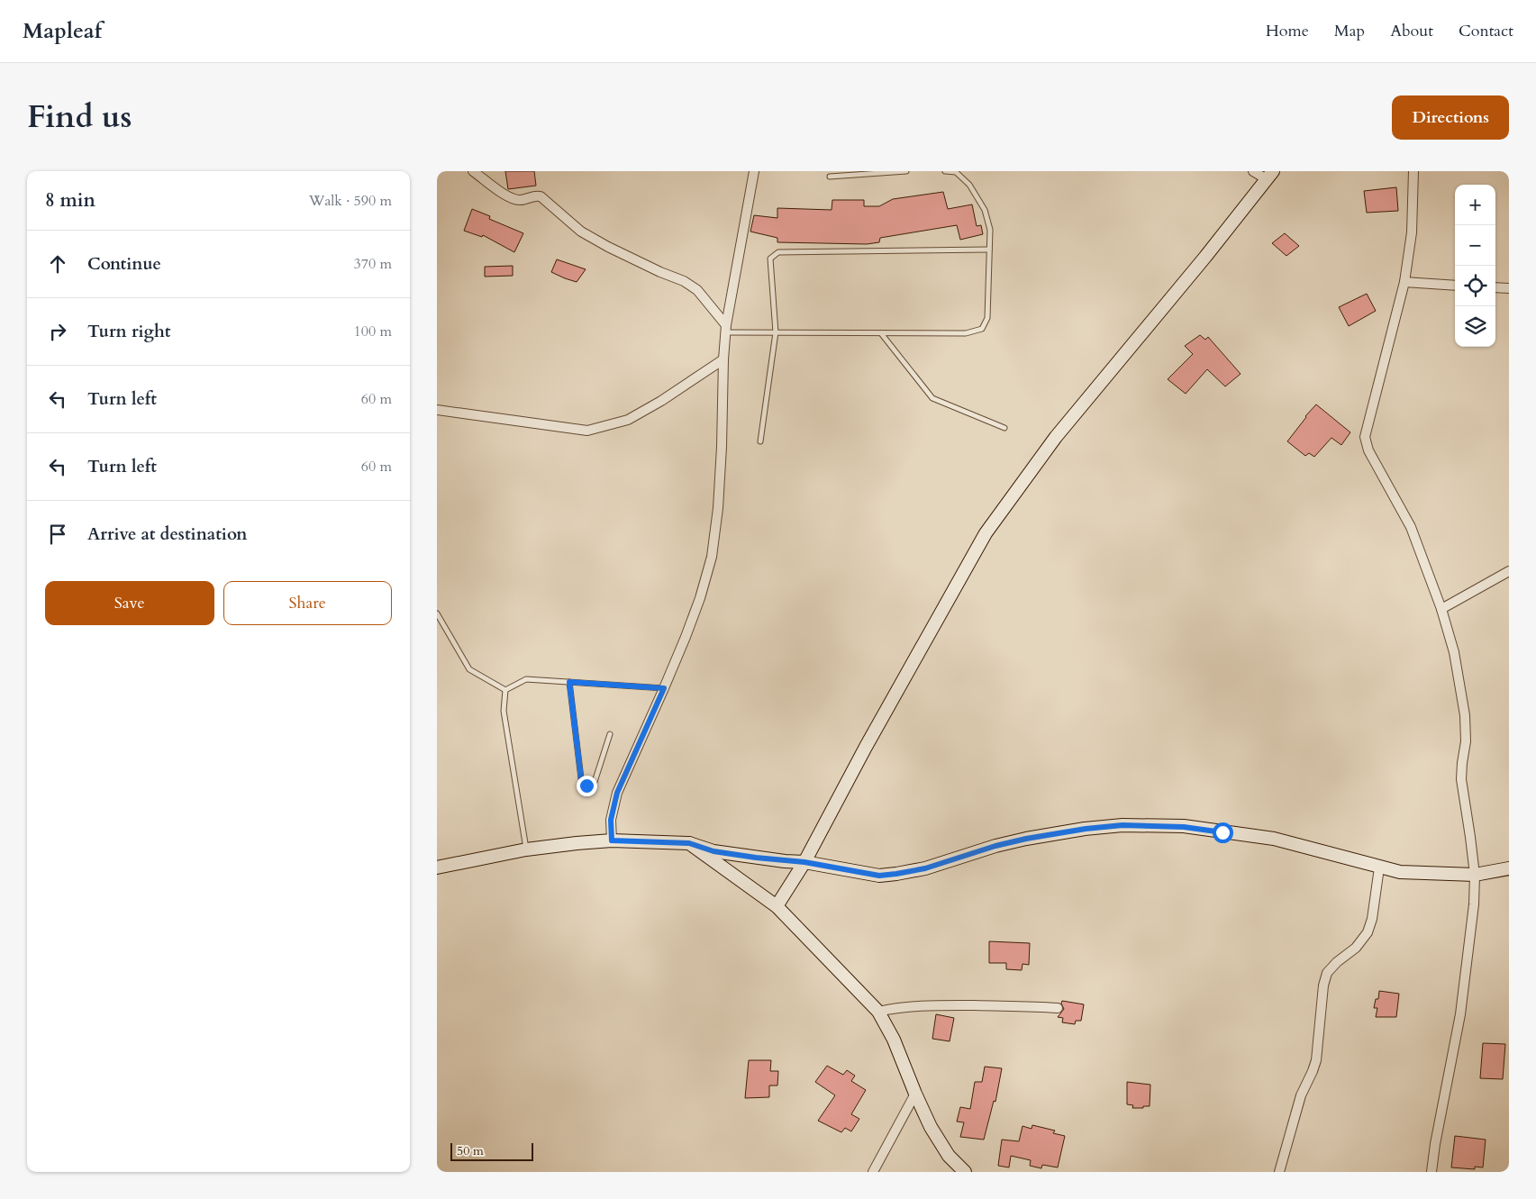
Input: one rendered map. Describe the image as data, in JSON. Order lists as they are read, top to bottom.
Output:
{
  "scale_bar": "50 m",
  "page": {
    "header": "Mapleaf",
    "nav": [
      "Home",
      "Map",
      "About",
      "Contact"
    ],
    "title": "Find us",
    "buttons": [
      "Directions",
      ["Save", "Share"]
    ],
    "heading": ["8 min", "Walk · 590 m"],
    "map_buttons": ["+", "−"],
    "list": [
      ["Continue", "370 m"],
      ["Turn right", "100 m"],
      ["Turn left", "60 m"],
      ["Turn left", "60 m"],
      "Arrive at destination"
    ],
    "scale": "50 m"
  }
}
